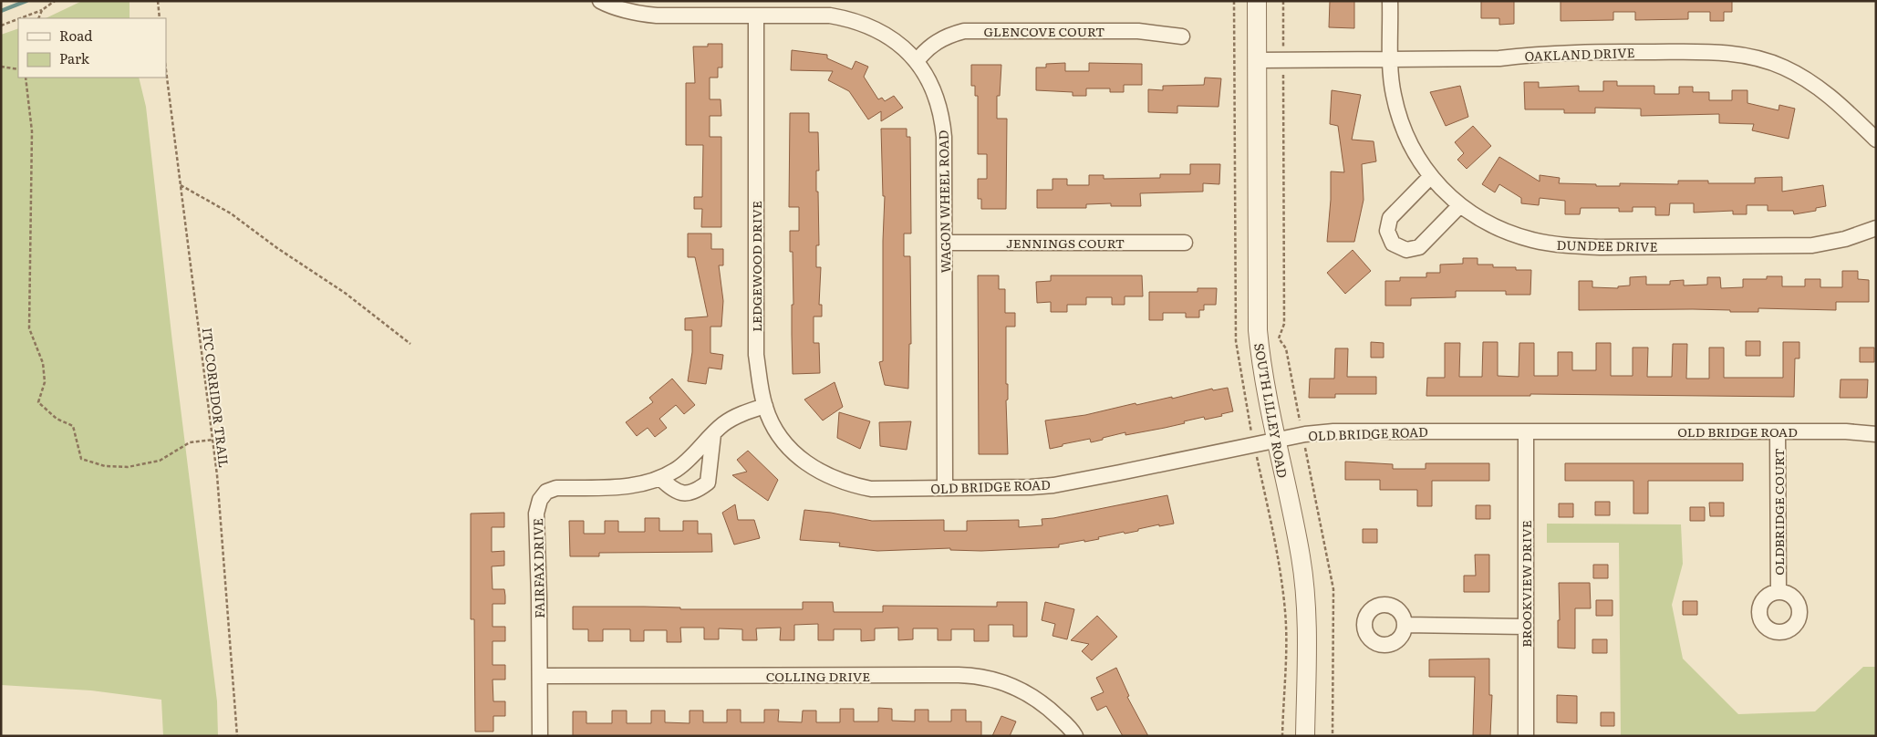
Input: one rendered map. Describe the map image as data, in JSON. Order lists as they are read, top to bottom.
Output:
{
  "streets": {
    "street": [
      "GLENCOVE COURT",
      "OAKLAND DRIVE",
      "WAGON WHEEL ROAD",
      "JENNINGS COURT",
      "DUNDEE DRIVE",
      "LEDGEWOOD DRIVE",
      "SOUTH LILLEY ROAD",
      "OLD BRIDGE ROAD",
      "OLDBRIDGE COURT",
      "FAIRFAX DRIVE",
      "BROOKVIEW DRIVE",
      "COLLING DRIVE"
    ],
    "path": ["ITC CORRIDOR TRAIL"]
  },
  "crossings": [
    ["GLENCOVE COURT", "WAGON WHEEL ROAD"],
    ["OAKLAND DRIVE", "DUNDEE DRIVE"],
    ["OAKLAND DRIVE", "SOUTH LILLEY ROAD"],
    ["WAGON WHEEL ROAD", "JENNINGS COURT"],
    ["WAGON WHEEL ROAD", "LEDGEWOOD DRIVE"],
    ["WAGON WHEEL ROAD", "OLD BRIDGE ROAD"],
    ["LEDGEWOOD DRIVE", "OLD BRIDGE ROAD"],
    ["LEDGEWOOD DRIVE", "FAIRFAX DRIVE"],
    ["SOUTH LILLEY ROAD", "OLD BRIDGE ROAD"],
    ["OLD BRIDGE ROAD", "OLDBRIDGE COURT"],
    ["OLD BRIDGE ROAD", "BROOKVIEW DRIVE"],
    ["FAIRFAX DRIVE", "COLLING DRIVE"]
  ],
  "legend": ["Road", "Park"]
}
